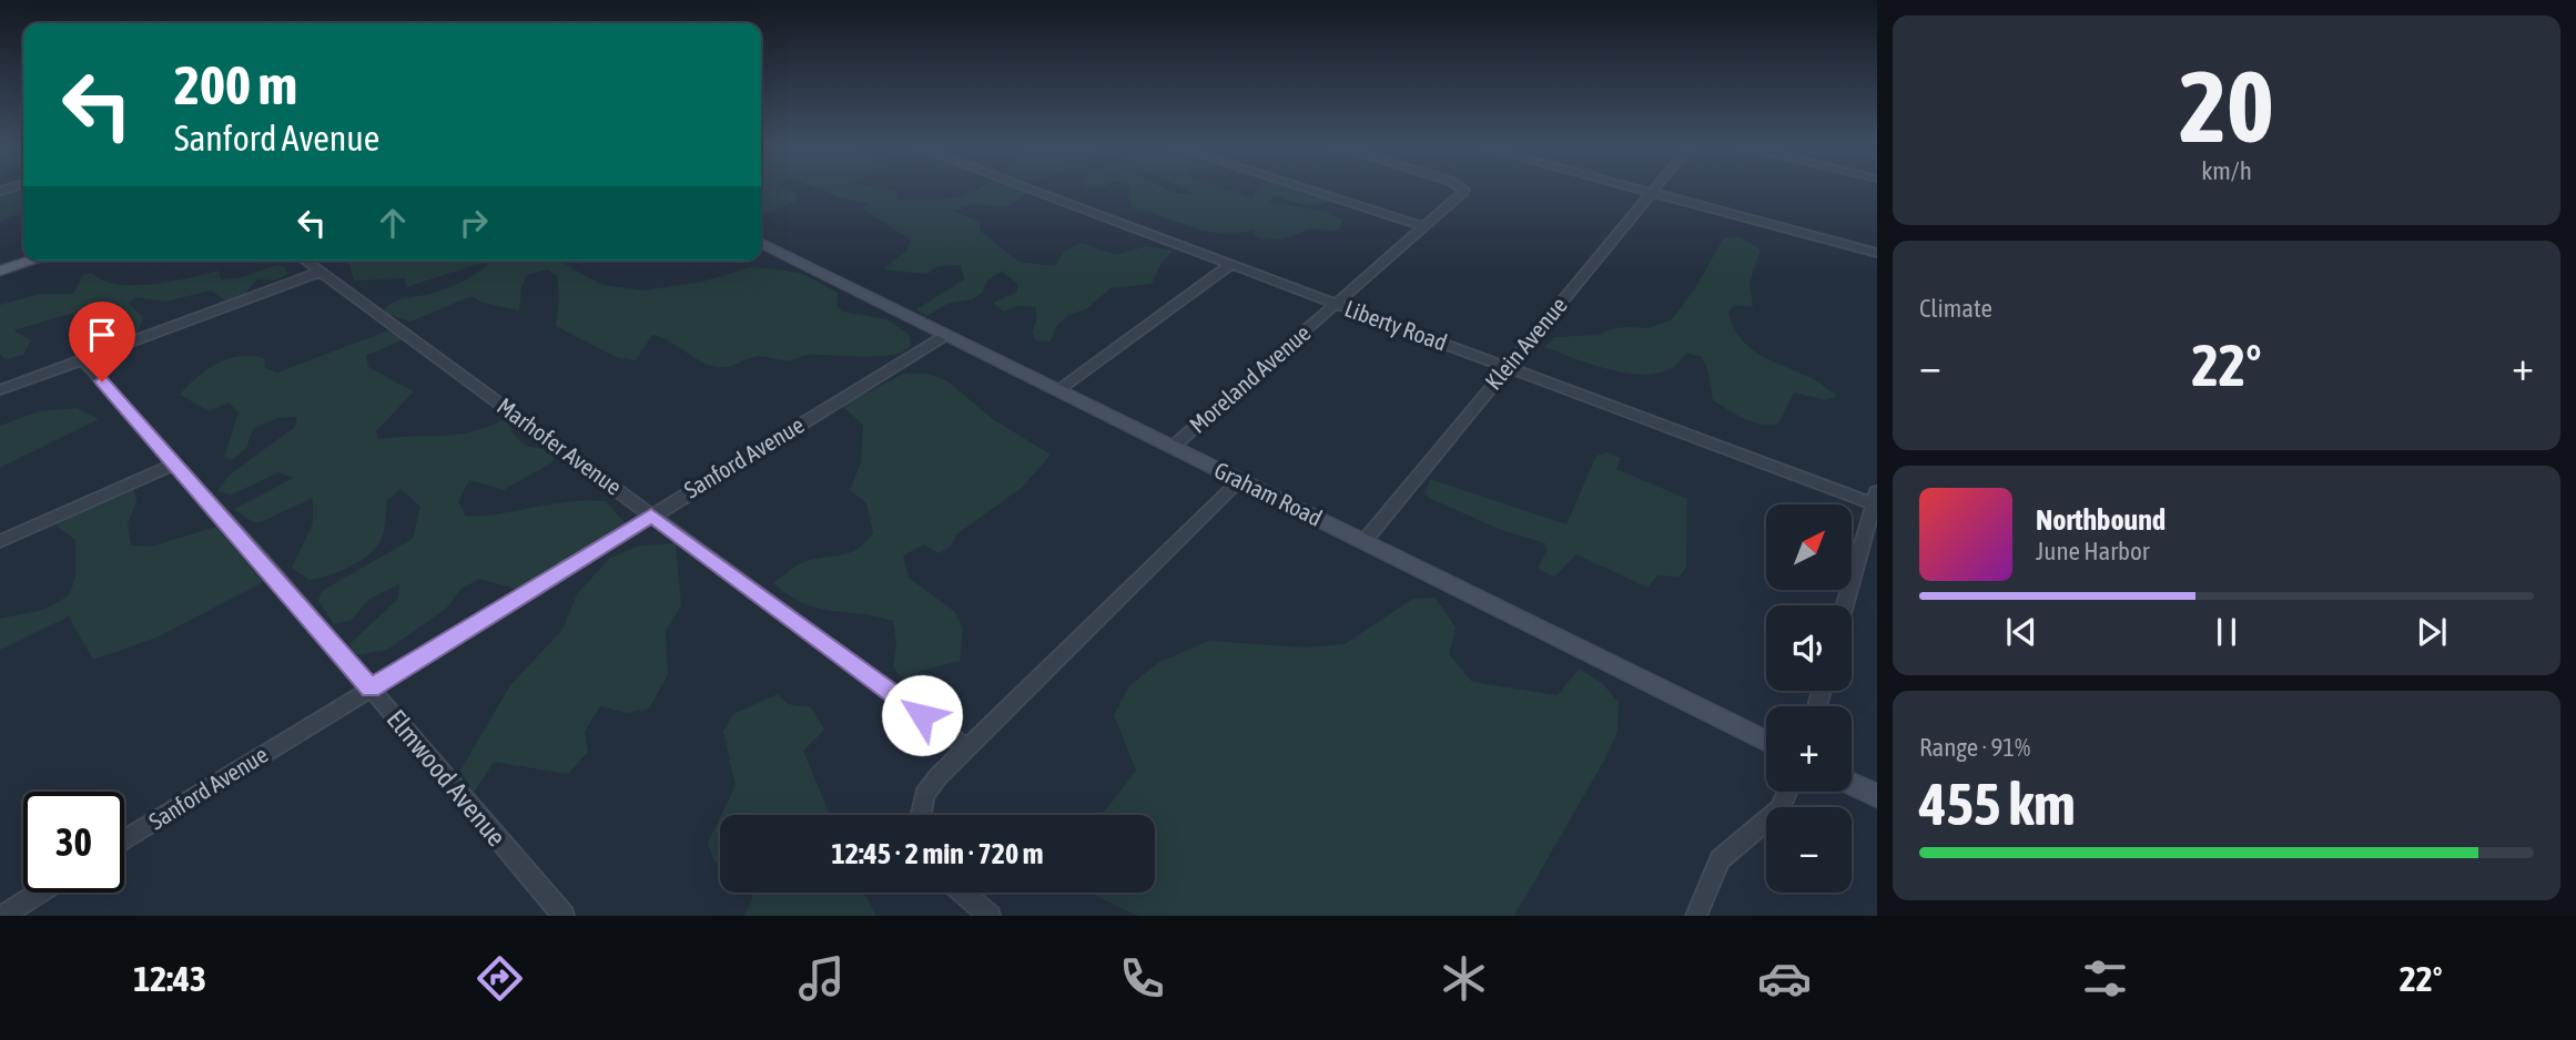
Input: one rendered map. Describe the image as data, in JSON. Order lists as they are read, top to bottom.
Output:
{
  "streets": {
    "main road": ["Graham Road"],
    "street": [
      "Liberty Road",
      "Klein Avenue",
      "Moreland Avenue",
      "Marhofer Avenue",
      "Sanford Avenue",
      "Elmwood Avenue"
    ]
  },
  "crossings": [
    ["Liberty Road", "Klein Avenue"],
    ["Liberty Road", "Moreland Avenue"],
    ["Klein Avenue", "Graham Road"],
    ["Moreland Avenue", "Graham Road"],
    ["Marhofer Avenue", "Sanford Avenue"],
    ["Sanford Avenue", "Graham Road"],
    ["Sanford Avenue", "Elmwood Avenue"]
  ],
  "north": "top right",
  "page": {
    "tile": [
      ["20", "km/h"],
      "Climate",
      ["Range · 91%", "455 km"]
    ],
    "turn": ["200 m", "Sanford Avenue"],
    "heat": ["−", "22°", "+"],
    "song": ["Northbound", "June Harbor"],
    "map_buttons": ["+", "−"],
    "limit": "30",
    "trip": "12:45 · 2 min · 720 m",
    "tabs": ["12:43", "22°"]
  }
}
